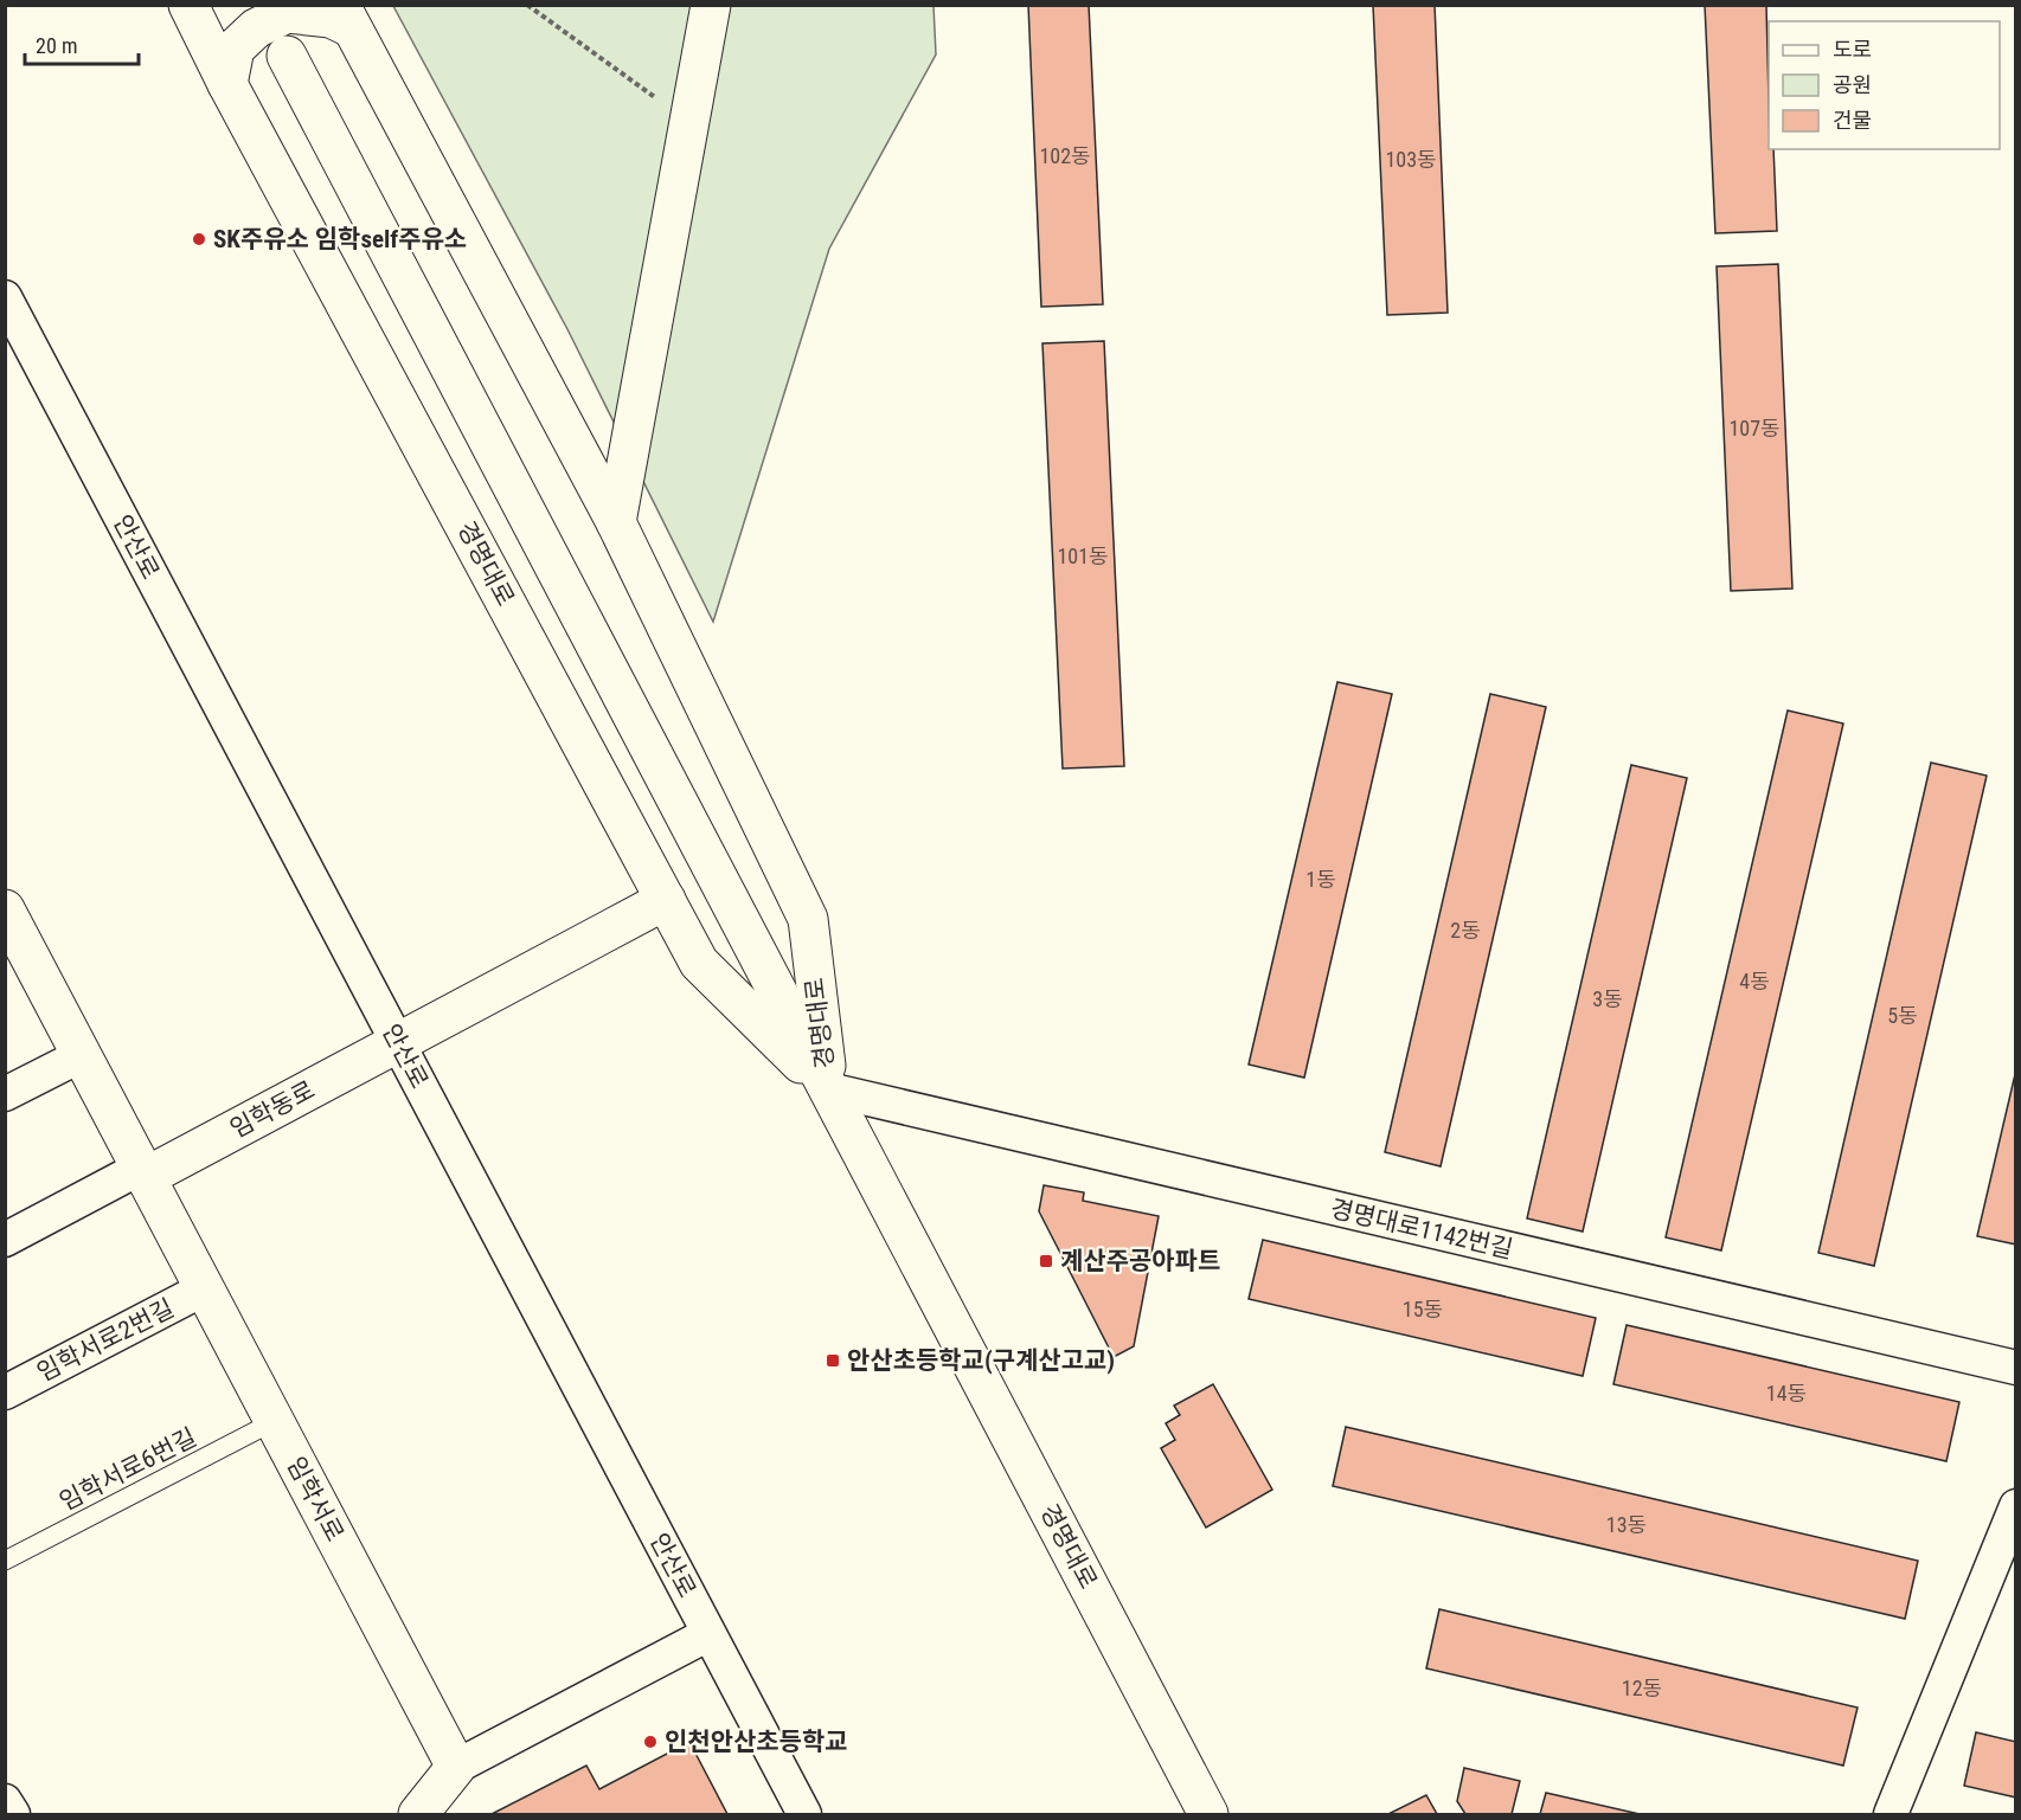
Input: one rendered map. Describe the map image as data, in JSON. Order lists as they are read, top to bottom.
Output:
{
  "streets": {
    "street": [
      "안산로",
      "경명대로",
      "임학동로",
      "경명대로1142번길",
      "임학서로2번길",
      "임학서로"
    ],
    "lane": ["임학서로6번길"]
  },
  "crossings": [
    ["안산로", "임학동로"],
    ["경명대로", "임학동로"],
    ["경명대로", "경명대로1142번길"],
    ["임학동로", "임학서로"],
    ["임학서로2번길", "임학서로"],
    ["임학서로6번길", "임학서로"]
  ],
  "places": {
    "other": ["SK주유소 임학self주유소", "인천안산초등학교"],
    "transit": ["계산주공아파트", "안산초등학교(구계산고교)"]
  },
  "house_numbers": [
    "102동",
    "103동",
    "107동",
    "101동",
    "1동",
    "2동",
    "4동",
    "3동",
    "5동",
    "15동",
    "14동",
    "13동",
    "12동"
  ],
  "legend": ["도로", "공원", "건물"],
  "scale_bar": "20 m"
}
